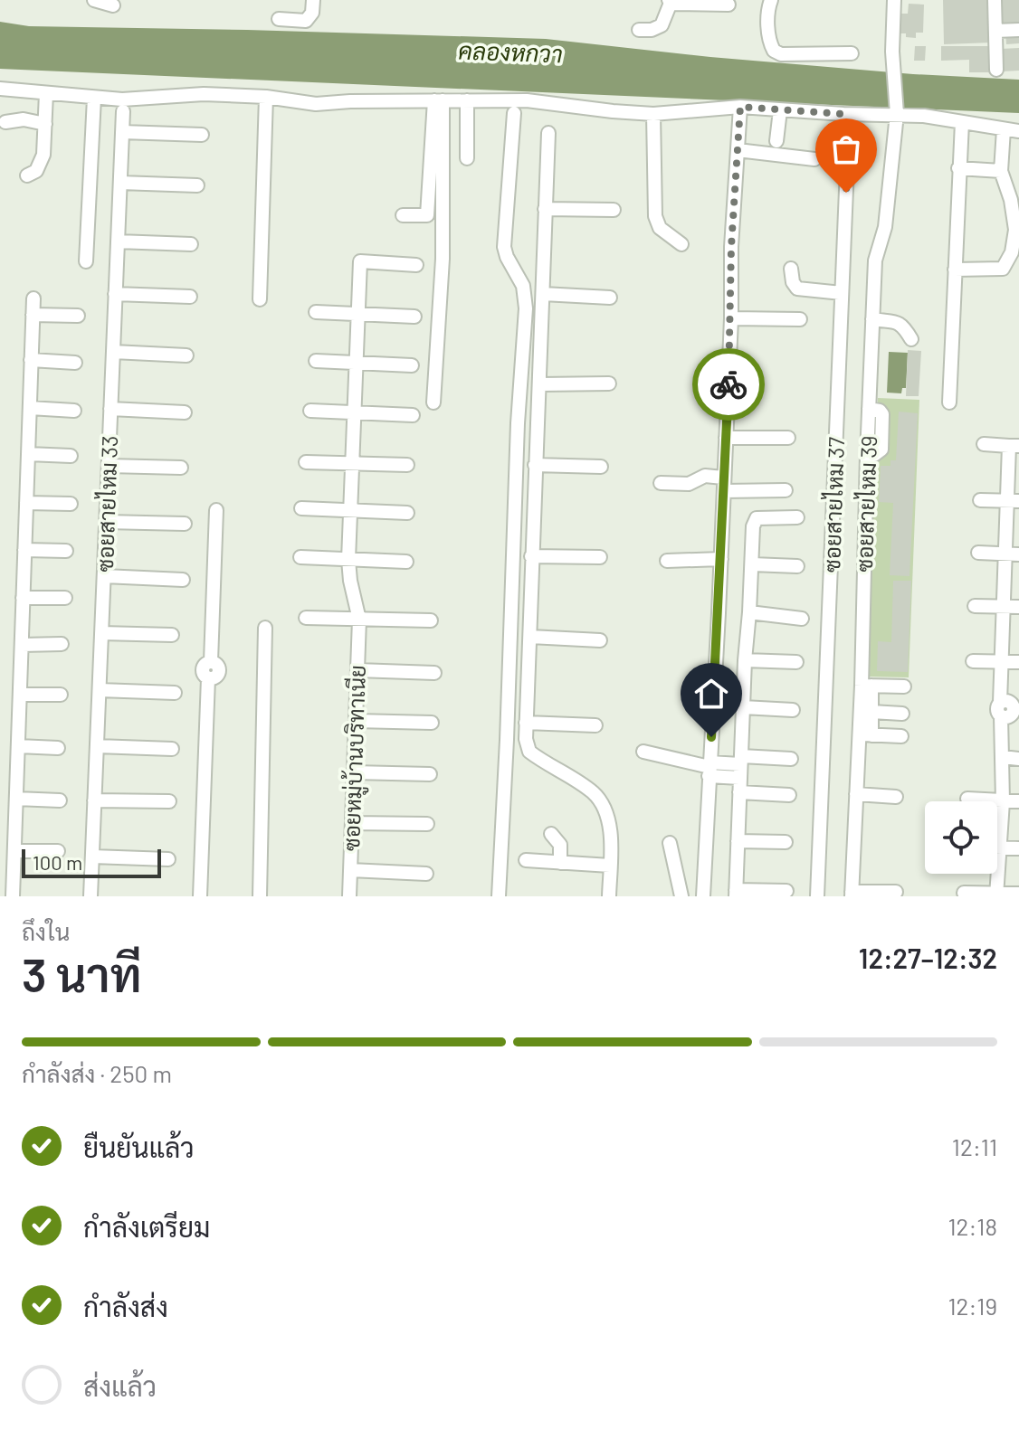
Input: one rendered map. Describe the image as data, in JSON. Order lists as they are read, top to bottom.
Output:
{
  "streets": {
    "street": [
      "ซอยสายไหม 33",
      "ซอยสายไหม 39",
      "ซอยสายไหม 37",
      "ซอยหมู่บ้านบริทาเนีย"
    ]
  },
  "water": ["คลองหกวา"],
  "scale_bar": "100 m",
  "page": {
    "scale": "100 m",
    "heading": ["3 นาที", "ถึงใน", "12:27–12:32"],
    "bar": "กำลังส่ง · 250 m",
    "list": [
      ["ยืนยันแล้ว", "12:11"],
      ["กำลังเตรียม", "12:18"],
      ["กำลังส่ง", "12:19"],
      "ส่งแล้ว"
    ]
  }
}
